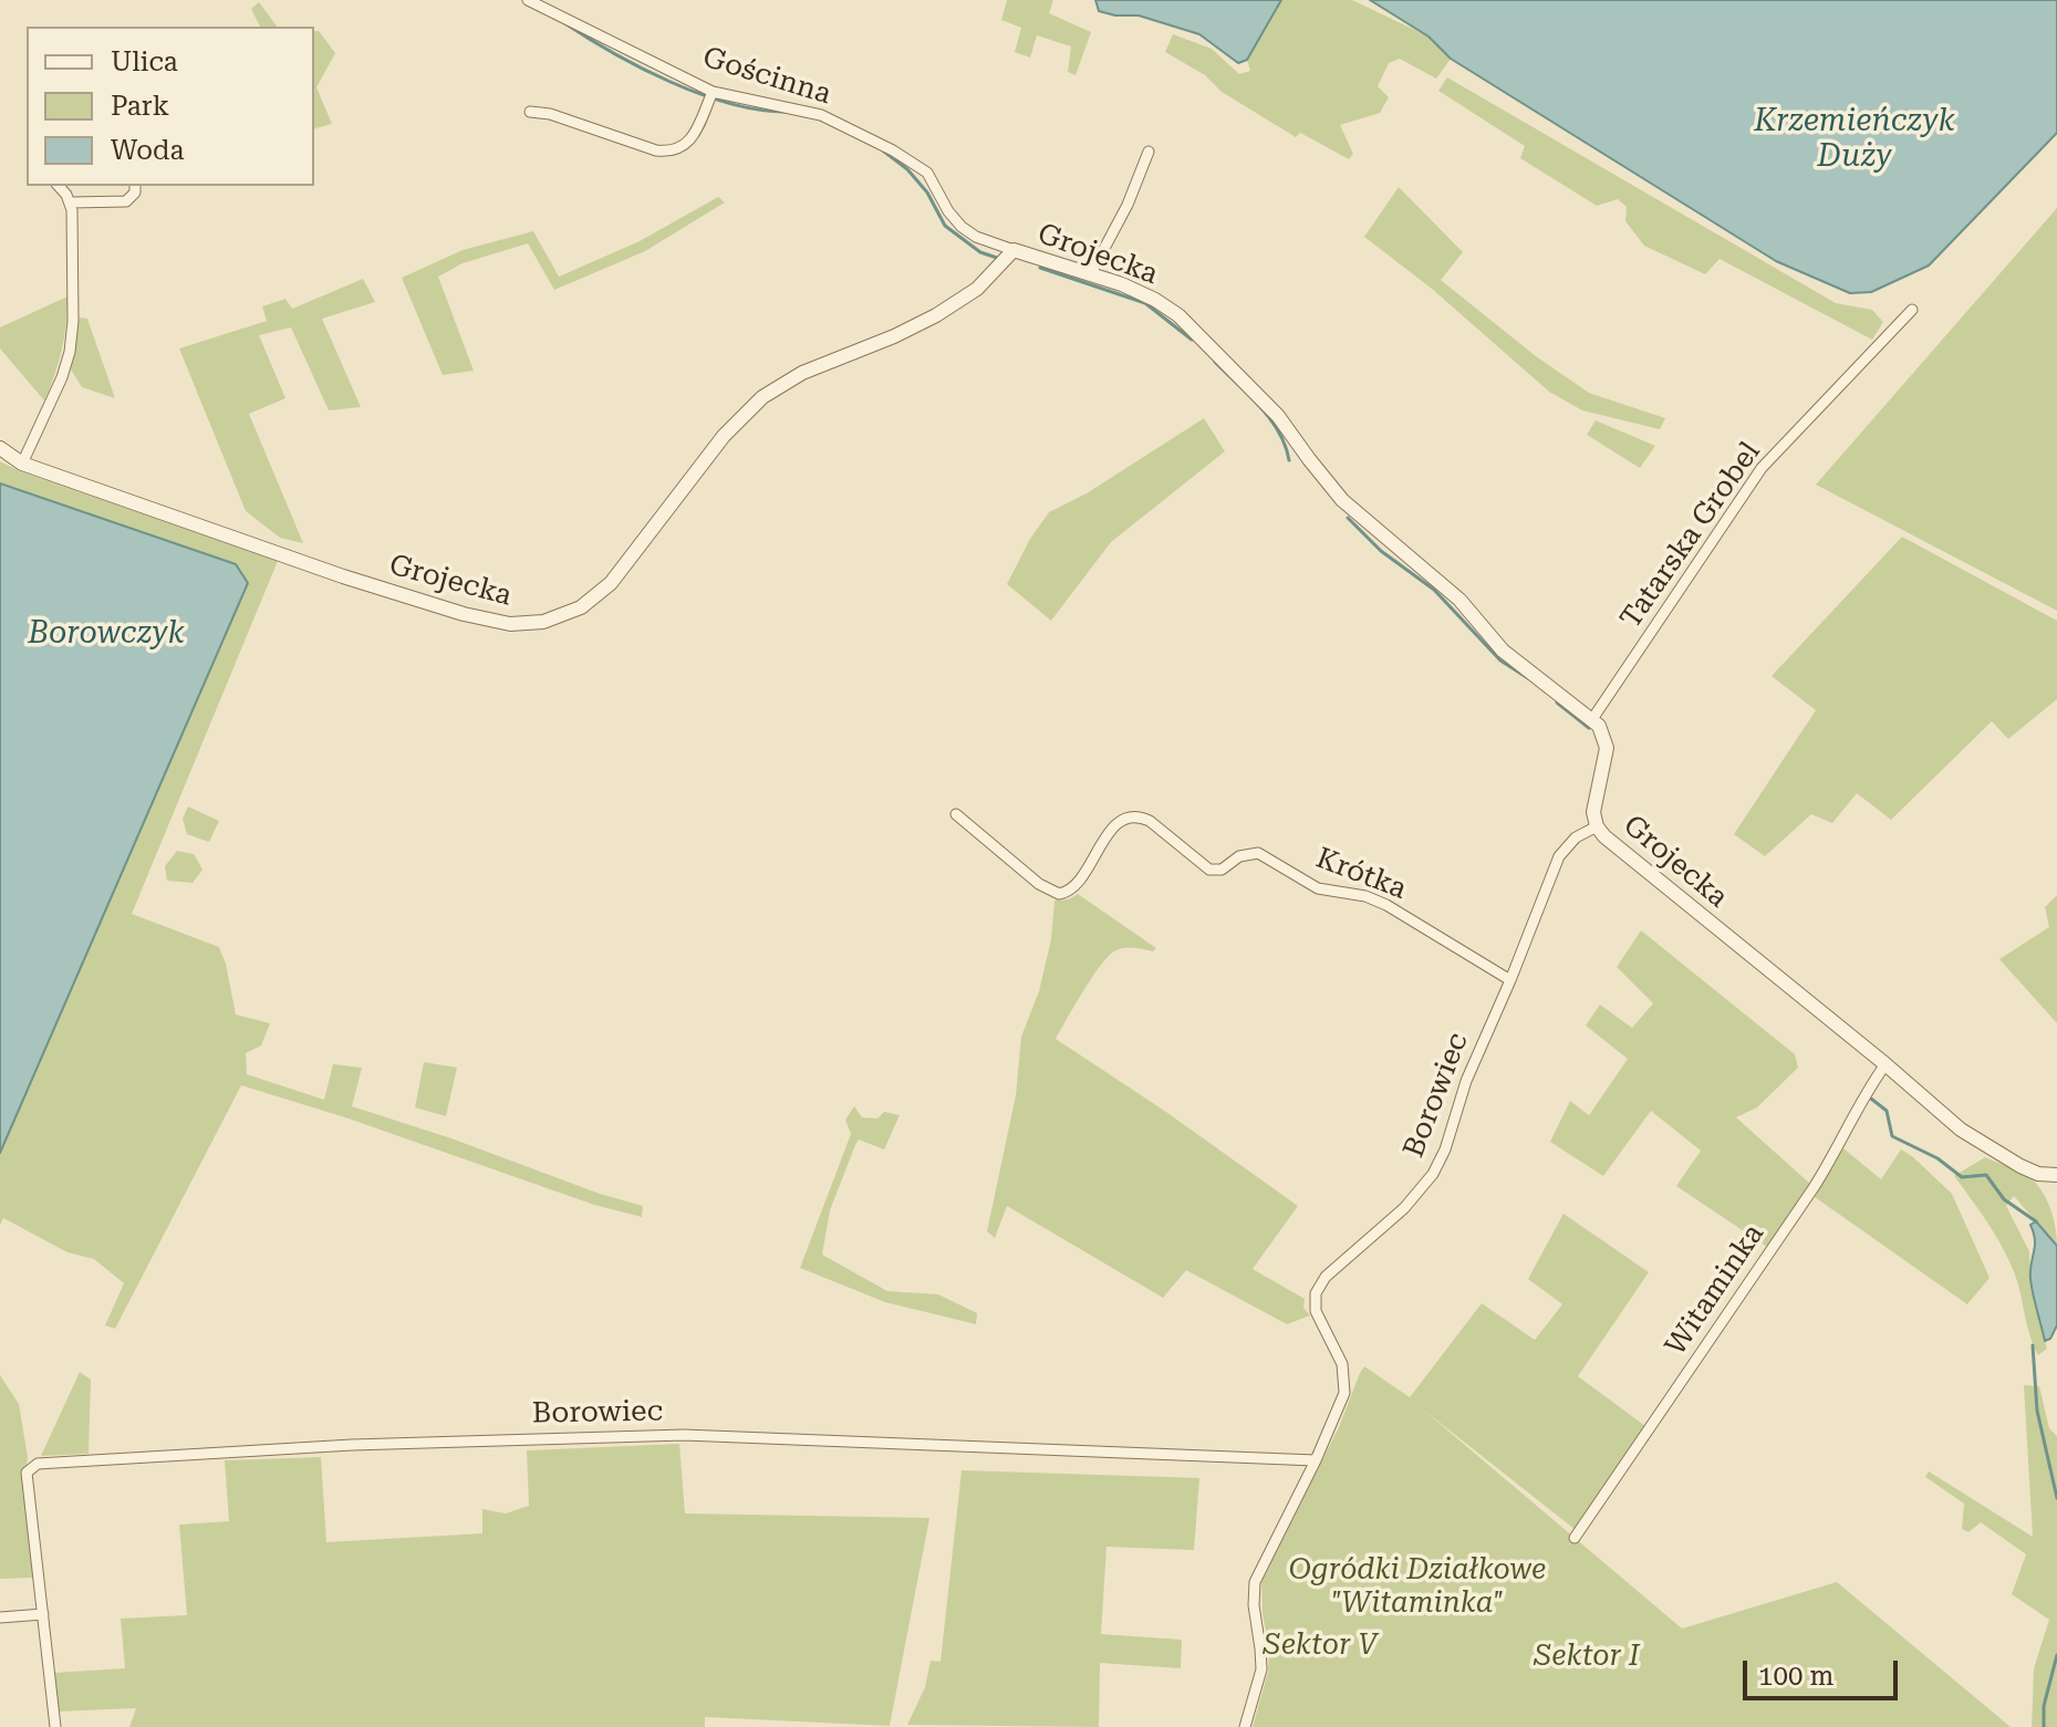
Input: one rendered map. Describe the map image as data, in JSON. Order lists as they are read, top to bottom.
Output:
{
  "streets": {
    "street": [
      "Gościnna",
      "Grojecka",
      "Tatarska Grobel",
      "Krótka",
      "Borowiec",
      "Witaminka"
    ]
  },
  "crossings": [
    ["Gościnna", "Grojecka"],
    ["Grojecka", "Tatarska Grobel"],
    ["Grojecka", "Borowiec"],
    ["Grojecka", "Witaminka"],
    ["Krótka", "Borowiec"]
  ],
  "water": ["Krzemieńczyk Duży", "Borowczyk"],
  "parks": ["Ogródki Działkowe \"Witaminka\"", "Sektor V", "Sektor I"],
  "legend": ["Ulica", "Park", "Woda"],
  "scale_bar": "100 m"
}
